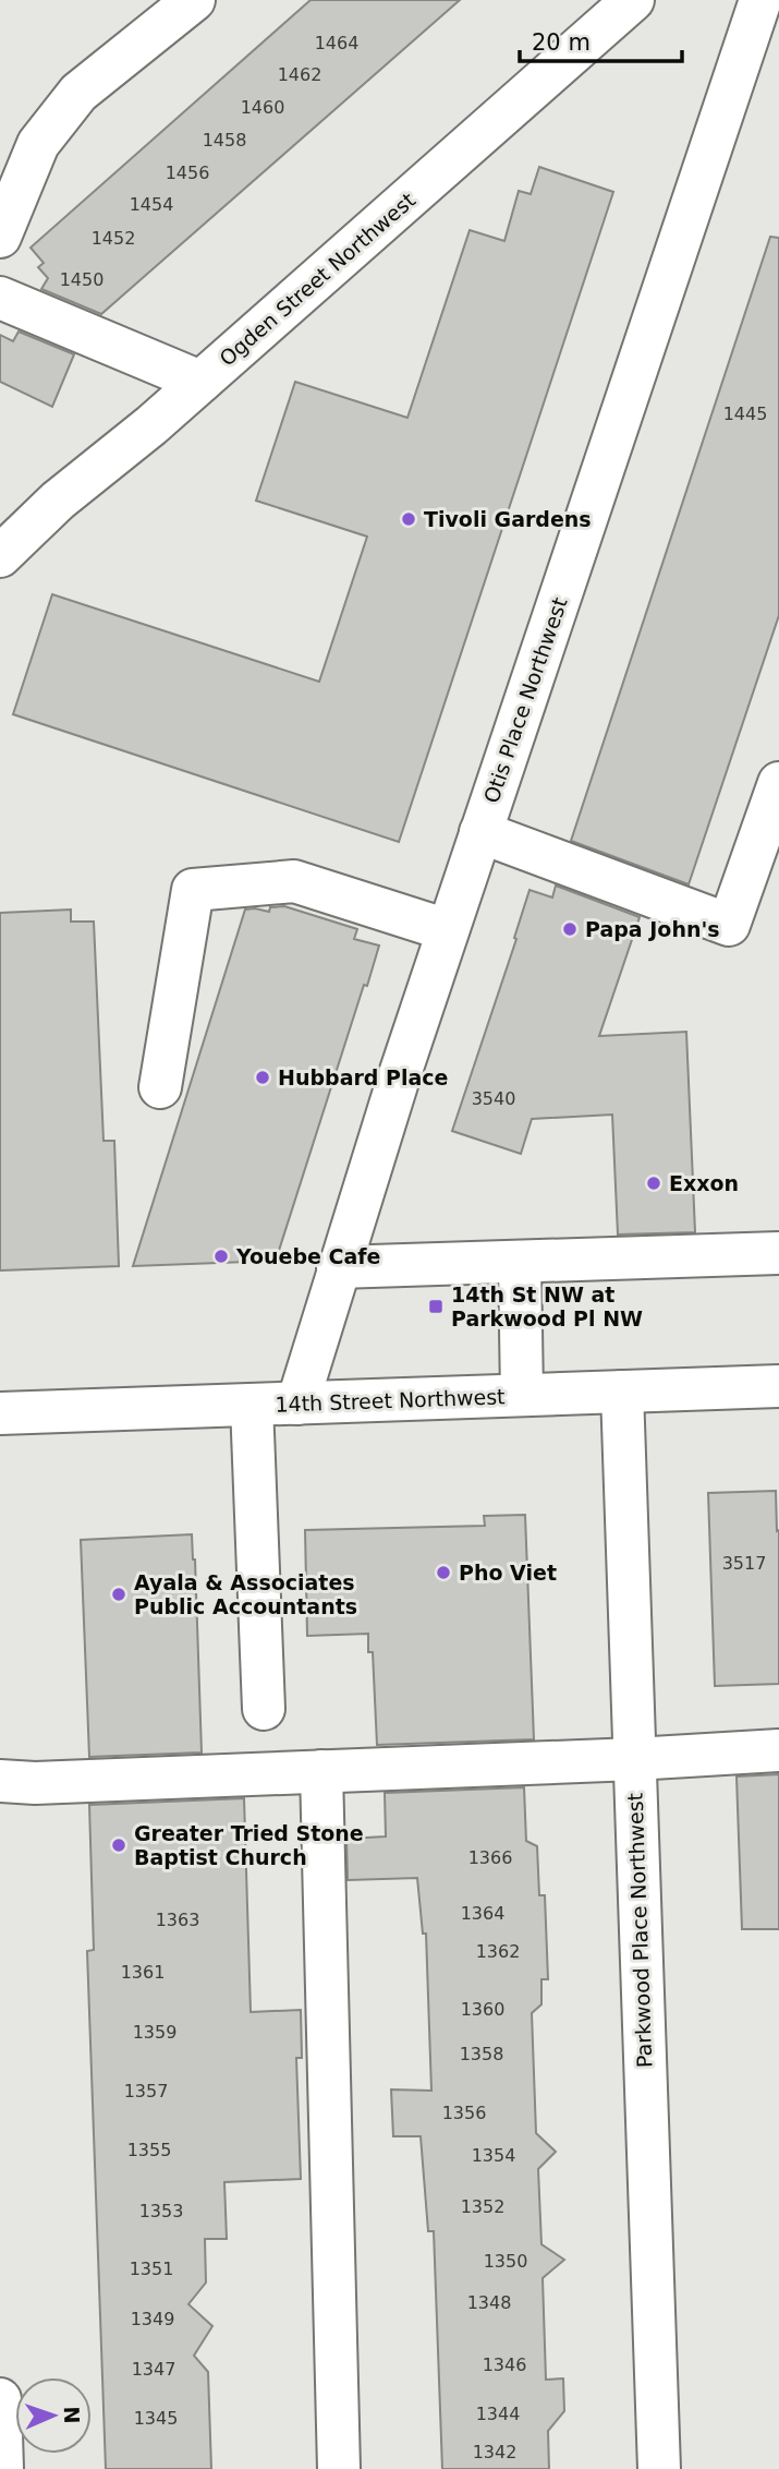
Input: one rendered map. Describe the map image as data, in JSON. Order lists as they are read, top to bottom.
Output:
{
  "streets": {
    "street": [
      "Ogden Street Northwest",
      "Otis Place Northwest",
      "14th Street Northwest",
      "Parkwood Place Northwest"
    ]
  },
  "crossings": [
    ["Otis Place Northwest", "14th Street Northwest"],
    ["14th Street Northwest", "Parkwood Place Northwest"]
  ],
  "places": {
    "other": [
      "Tivoli Gardens",
      "Papa John's",
      "Hubbard Place",
      "Exxon",
      "Youebe Cafe",
      "Pho Viet",
      "Ayala & Associates Public Accountants",
      "Greater Tried Stone Baptist Church"
    ],
    "transit": ["14th St NW at Parkwood Pl NW"]
  },
  "house_numbers": [
    "1464",
    "1462",
    "1460",
    "1458",
    "1456",
    "1454",
    "1452",
    "1450",
    "1445",
    "3540",
    "3517",
    "1366",
    "1364",
    "1363",
    "1362",
    "1361",
    "1360",
    "1359",
    "1358",
    "1357",
    "1356",
    "1355",
    "1354",
    "1352",
    "1353",
    "1350",
    "1351",
    "1348",
    "1349",
    "1346",
    "1347",
    "1344",
    "1345",
    "1342"
  ],
  "scale_bar": "20 m",
  "north": "right"
}
